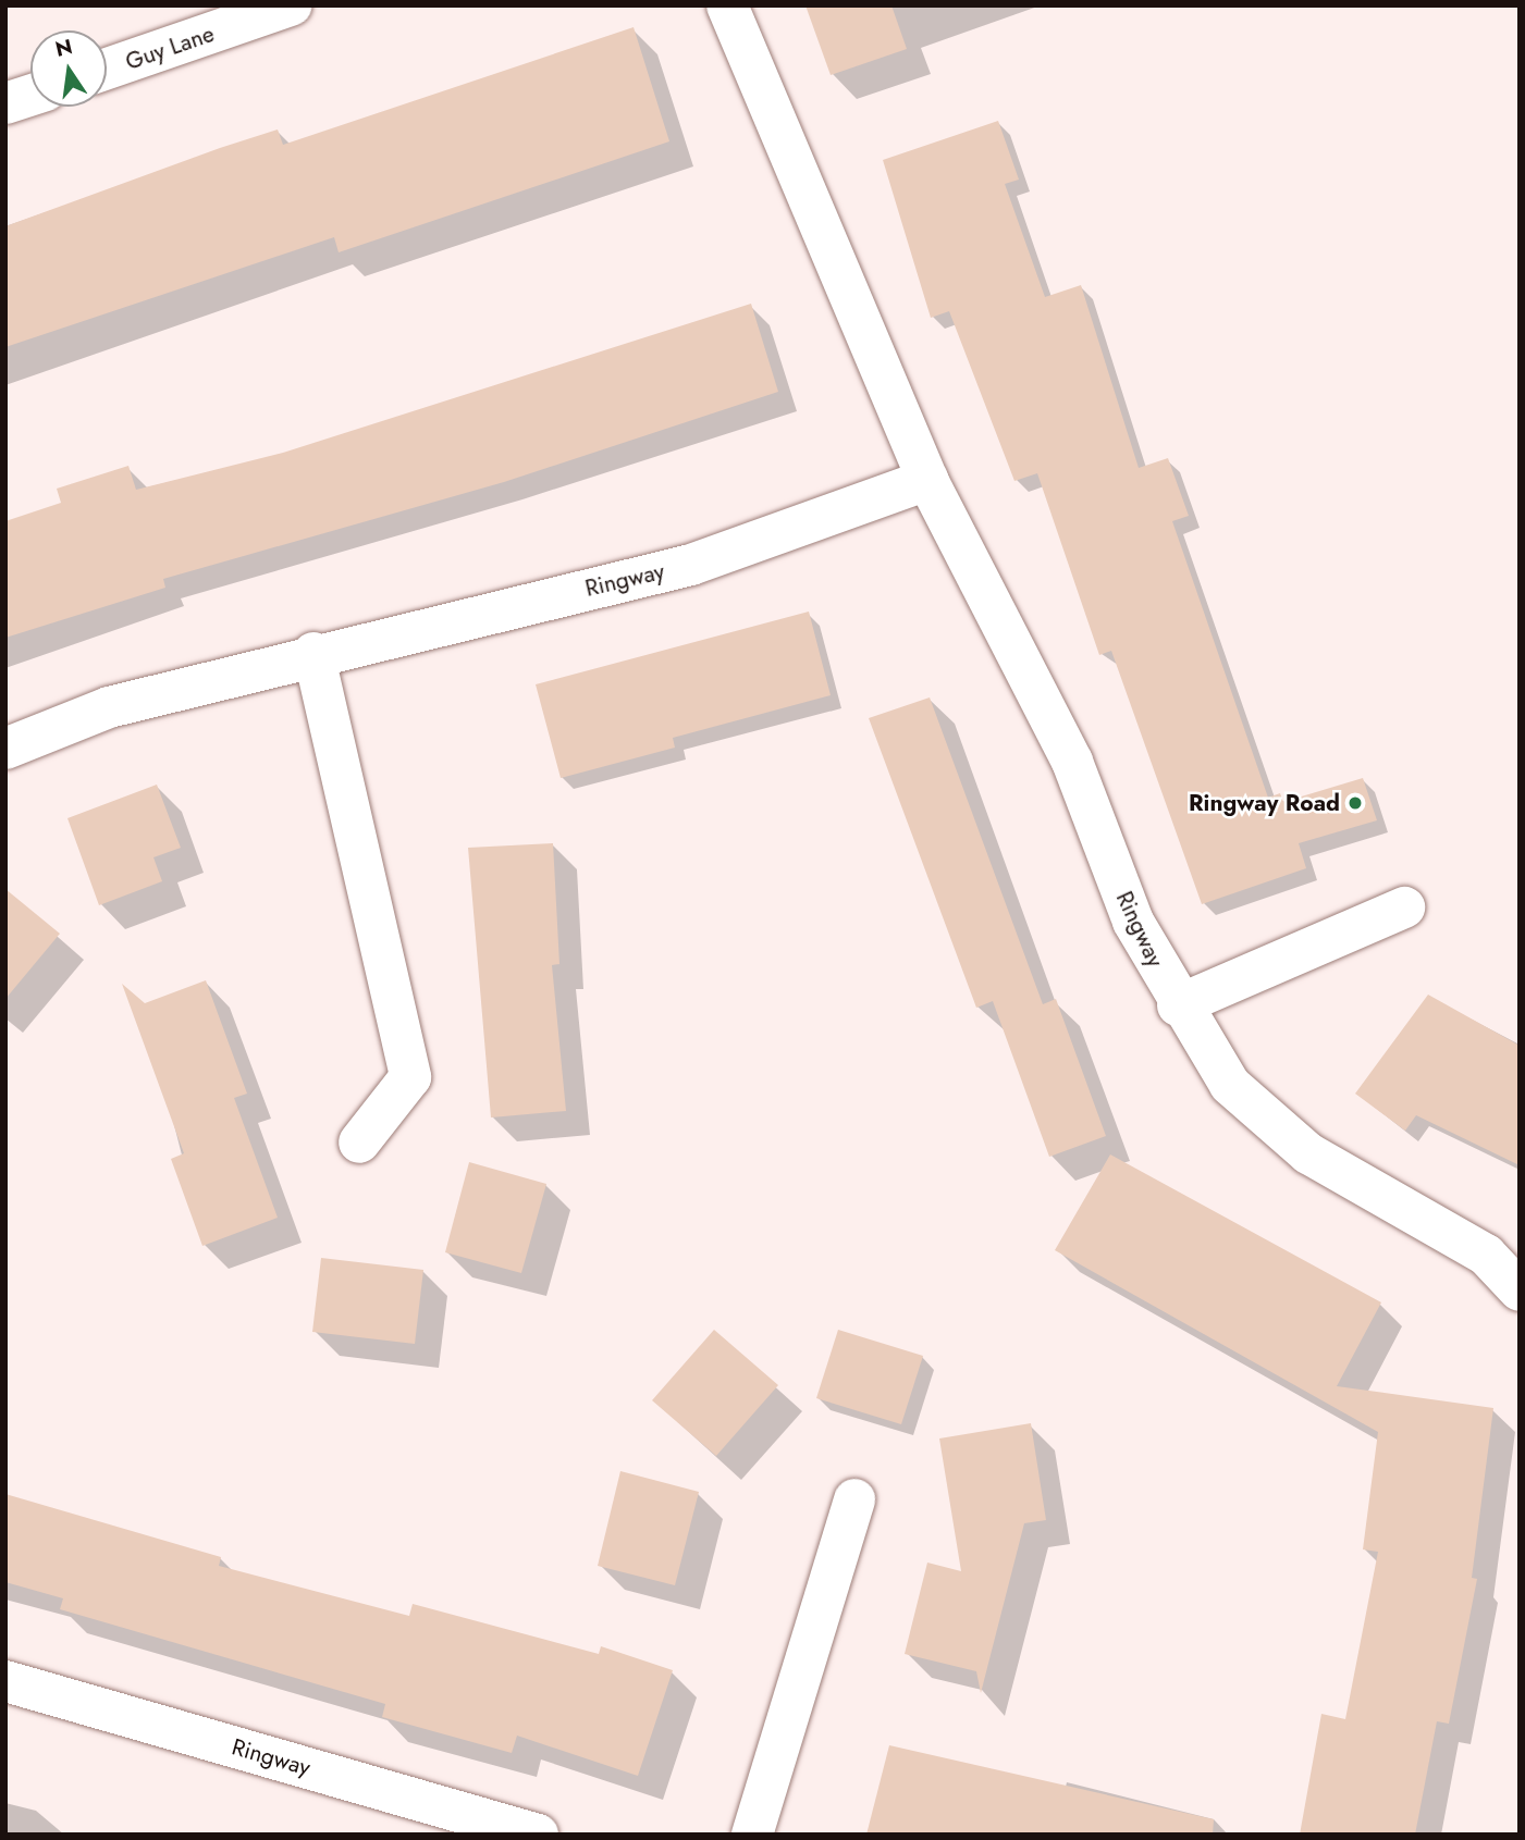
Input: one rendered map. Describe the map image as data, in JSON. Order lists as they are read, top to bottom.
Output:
{
  "streets": {
    "street": ["Guy Lane", "Ringway"]
  },
  "places": ["Ringway Road"],
  "north": "top"
}
